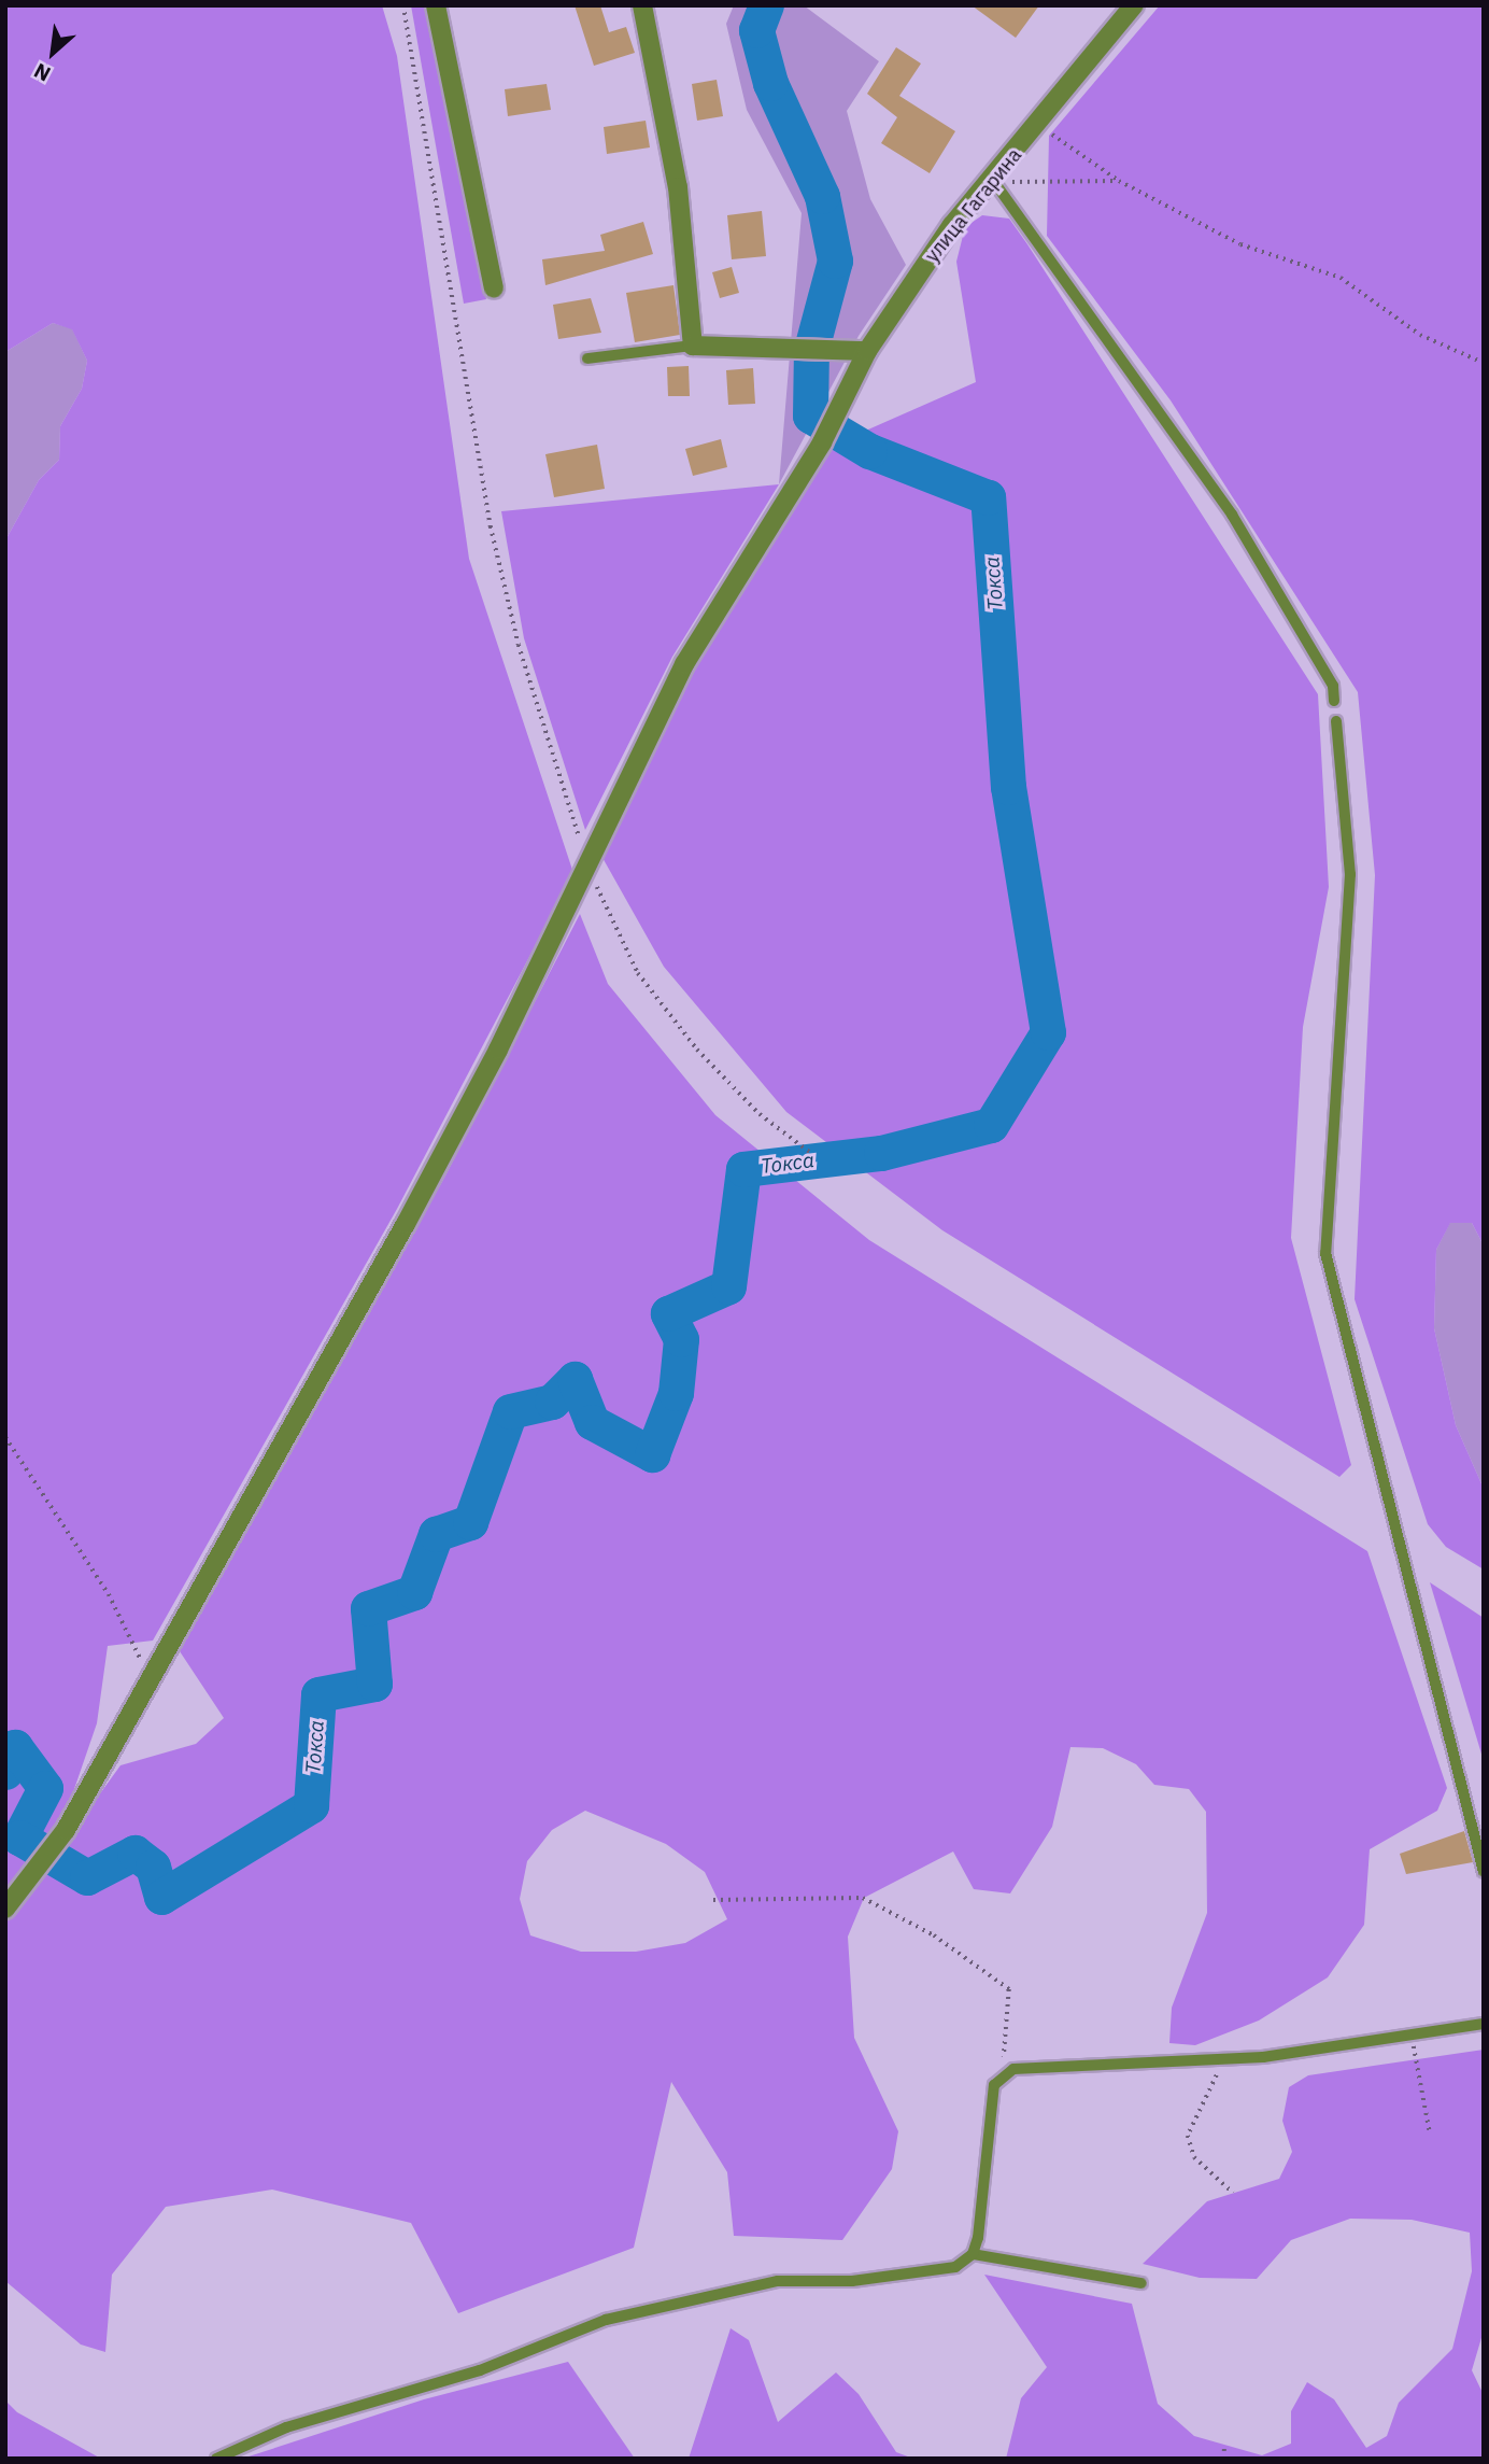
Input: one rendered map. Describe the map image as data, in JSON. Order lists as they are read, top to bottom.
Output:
{
  "streets": {
    "street": ["улица Гагарина"]
  },
  "water": ["Токса"],
  "north": "bottom left"
}
